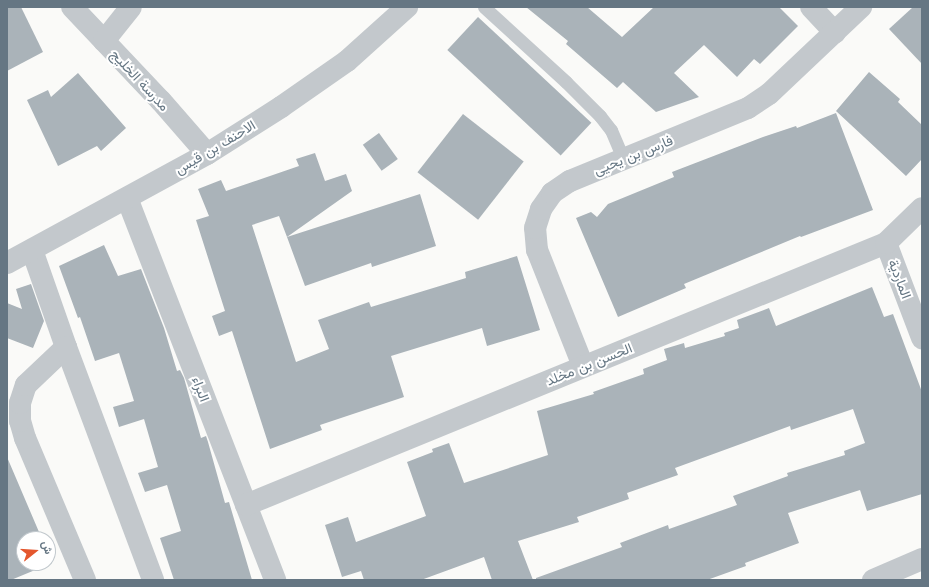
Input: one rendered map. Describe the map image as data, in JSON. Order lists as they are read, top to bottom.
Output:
{
  "streets": {
    "street": [
      "مدرسة الخليج",
      "الاحنف بن قيس",
      "فارس بن يحيى",
      "الماردية",
      "الحسن بن مخلد",
      "البراء"
    ]
  },
  "crossings": [
    ["مدرسة الخليج", "الاحنف بن قيس"],
    ["الاحنف بن قيس", "البراء"],
    ["فارس بن يحيى", "الحسن بن مخلد"],
    ["الماردية", "الحسن بن مخلد"],
    ["الحسن بن مخلد", "البراء"]
  ],
  "north": "right"
}
